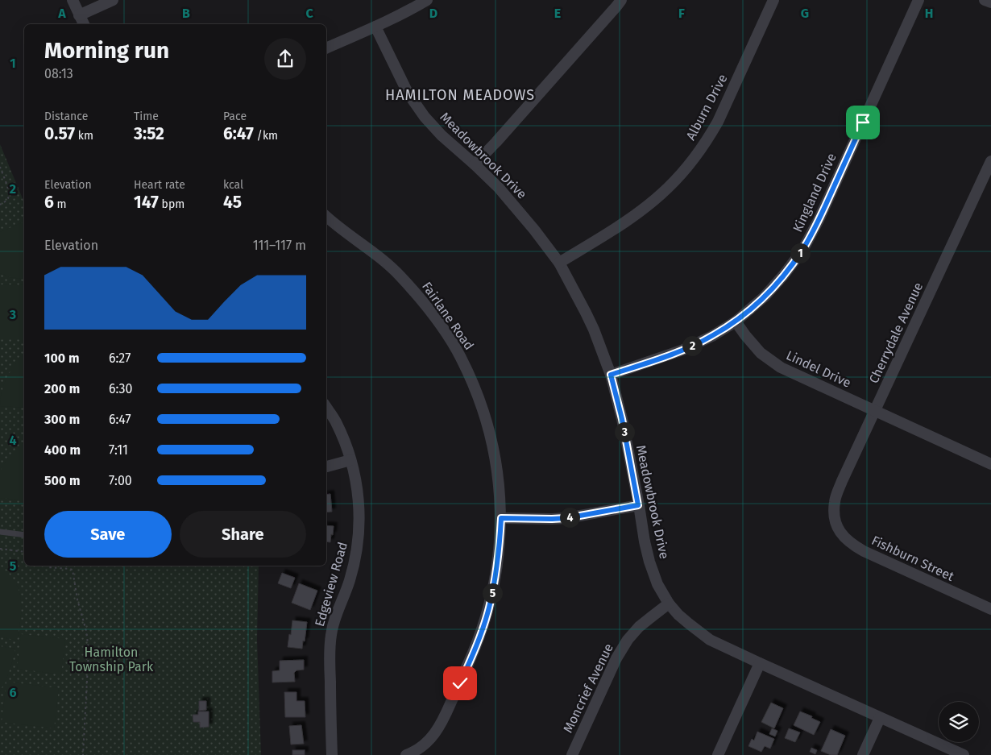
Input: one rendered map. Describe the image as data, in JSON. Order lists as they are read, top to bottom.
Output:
{
  "streets": {
    "street": [
      "Alburn Drive",
      "Meadowbrook Drive",
      "Kingland Drive",
      "Fairlane Road",
      "Cherrydale Avenue",
      "Lindel Drive",
      "Fishburn Street",
      "Edgeview Road",
      "Moncrief Avenue"
    ]
  },
  "crossings": [
    ["Alburn Drive", "Meadowbrook Drive"],
    ["Meadowbrook Drive", "Kingland Drive"],
    ["Meadowbrook Drive", "Moncrief Avenue"],
    ["Kingland Drive", "Lindel Drive"],
    ["Cherrydale Avenue", "Lindel Drive"],
    ["Cherrydale Avenue", "Fishburn Street"]
  ],
  "districts": ["HAMILTON MEADOWS"],
  "parks": ["Hamilton Township Park"],
  "page": {
    "heading": ["Morning run", "08:13"],
    "stats": [
      ["Distance", "0.57 km"],
      ["Time", "3:52"],
      ["Pace", "6:47 /km"],
      ["Elevation", "6 m"],
      ["Heart rate", "147 bpm"],
      ["kcal", "45"]
    ],
    "chart": ["Elevation", "111–117 m"],
    "pins": [
      "1",
      "2",
      "3",
      "4",
      "5"
    ],
    "list": [
      {
        "name": "100 m",
        "note": "6:27"
      },
      {
        "name": "200 m",
        "note": "6:30"
      },
      {
        "name": "300 m",
        "note": "6:47"
      },
      {
        "name": "400 m",
        "note": "7:11"
      },
      {
        "name": "500 m",
        "note": "7:00"
      }
    ],
    "buttons": ["Save", "Share"]
  },
  "grid": {
    "columns": [
      "A",
      "B",
      "C",
      "D",
      "E",
      "F",
      "G",
      "H"
    ],
    "rows": [
      "1",
      "2",
      "3",
      "4",
      "5",
      "6"
    ]
  }
}
